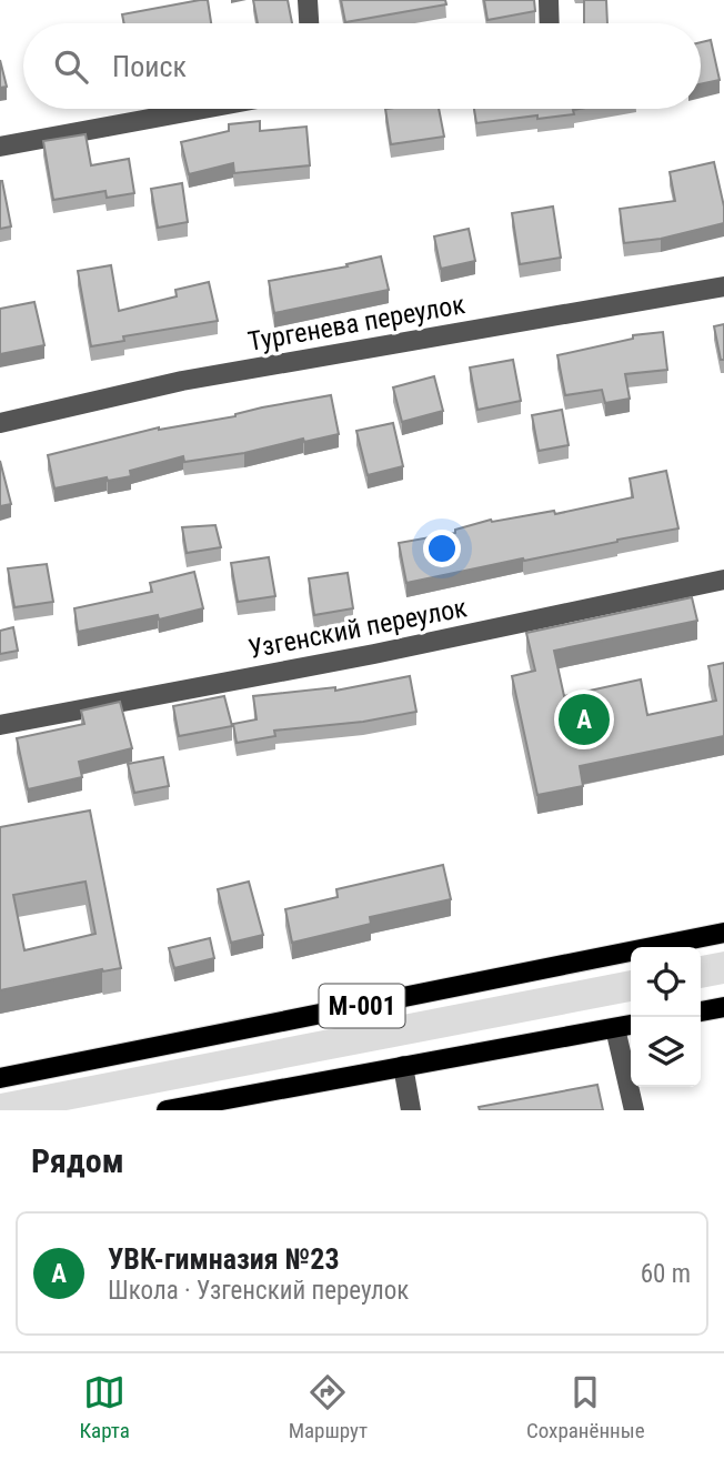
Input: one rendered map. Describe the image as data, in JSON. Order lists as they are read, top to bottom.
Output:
{
  "streets": {
    "main road": ["М-001"],
    "street": ["Тургенева переулок", "Узгенский переулок"]
  },
  "page": {
    "search": "Поиск",
    "pins": "A",
    "heading": "Рядом",
    "list": [
      {
        "mark": "A",
        "name": "УВК-гимназия №23",
        "note": "Школа · Узгенский переулок",
        "value": "60 m"
      }
    ],
    "nav": ["Карта", "Маршрут", "Сохранённые"]
  }
}
